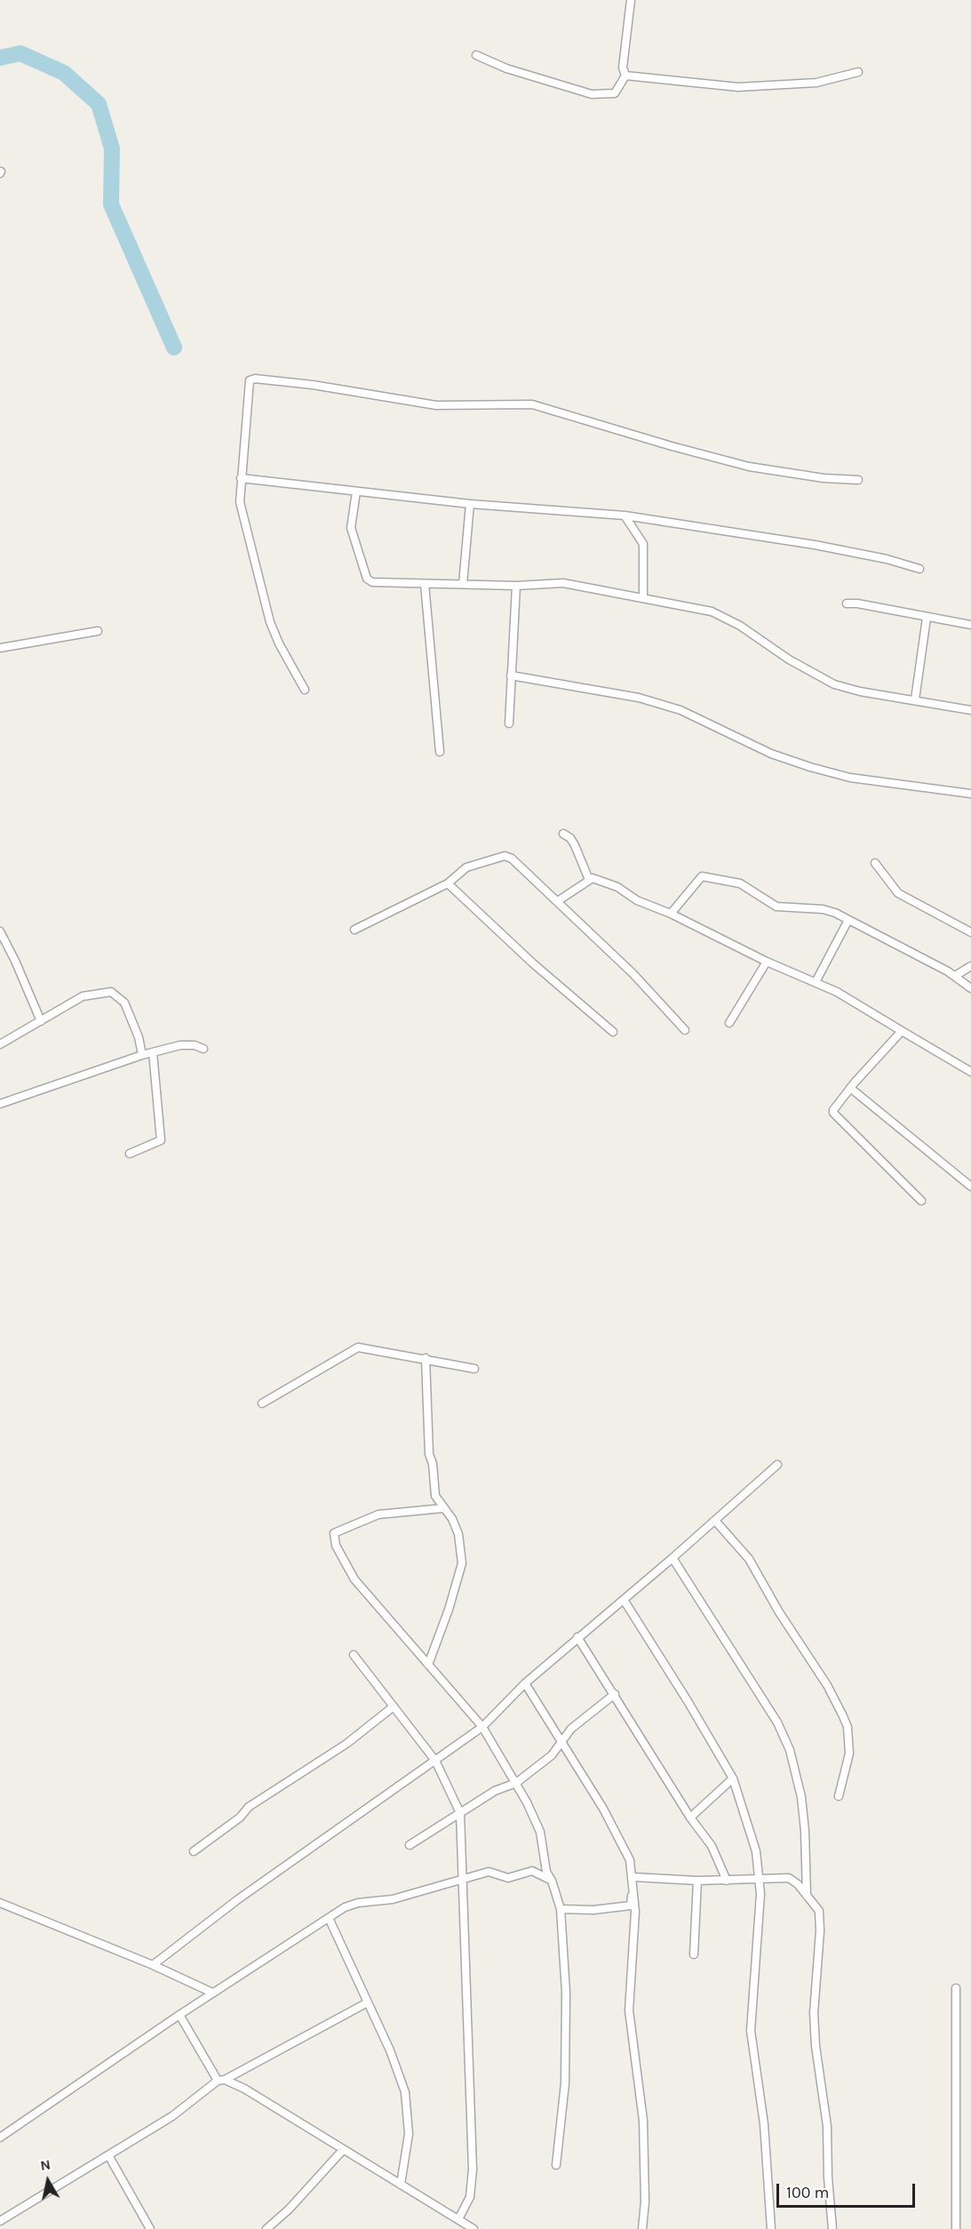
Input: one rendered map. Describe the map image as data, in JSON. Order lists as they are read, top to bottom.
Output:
{
  "scale_bar": "100 m",
  "north": "top"
}
